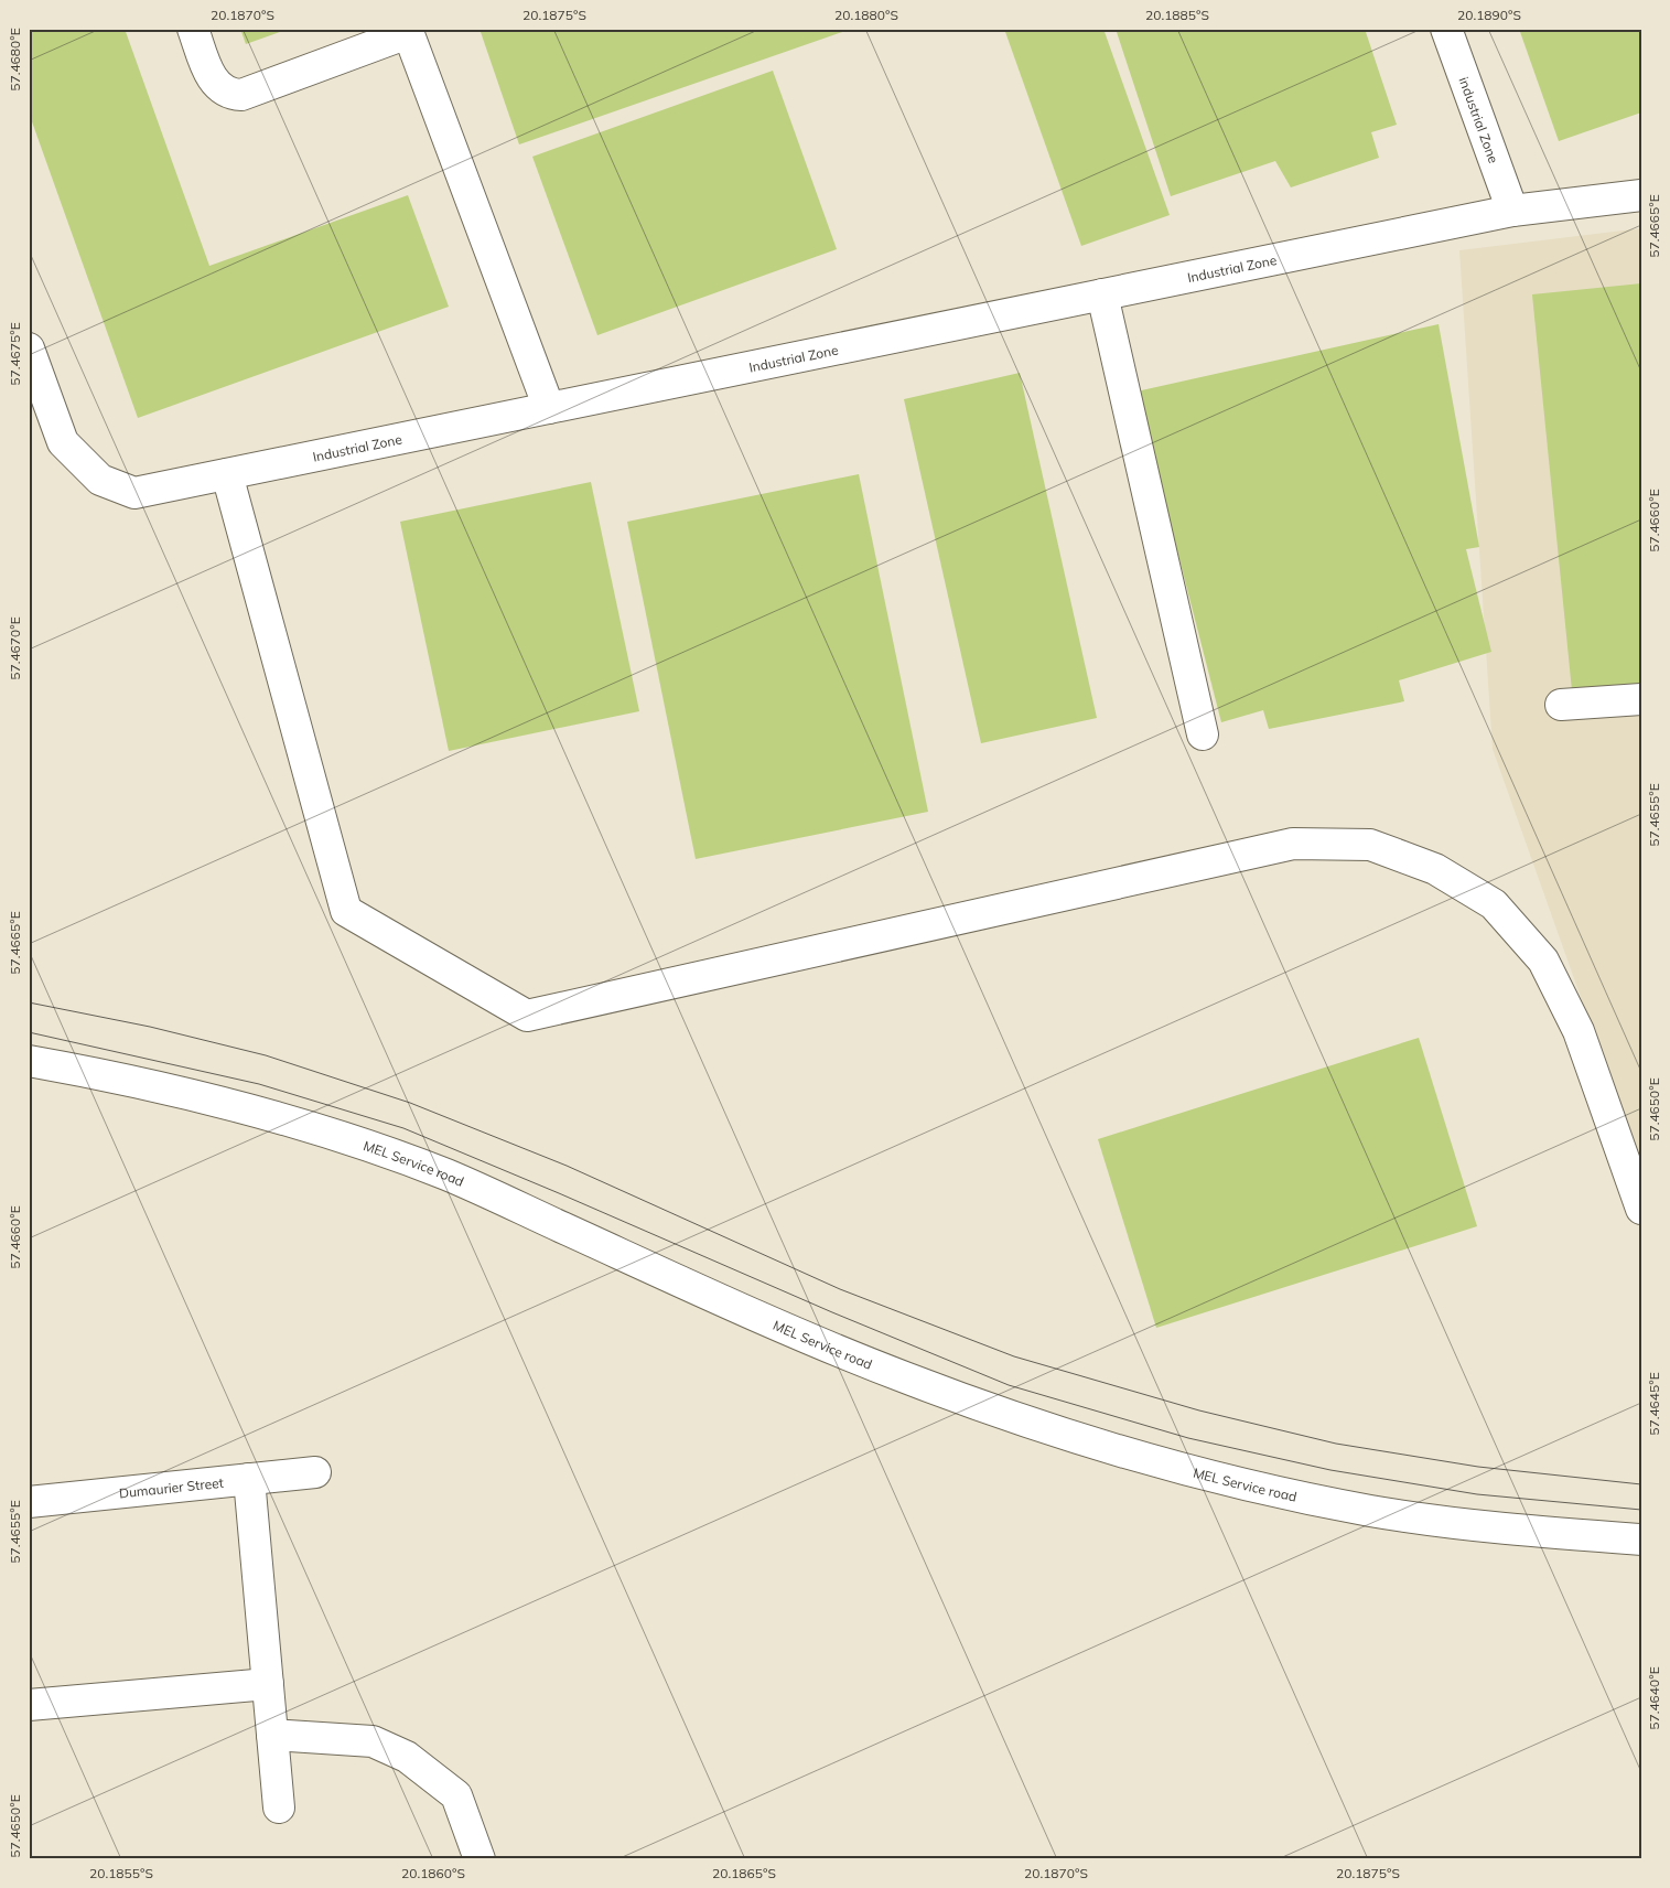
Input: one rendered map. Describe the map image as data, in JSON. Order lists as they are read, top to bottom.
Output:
{
  "streets": {
    "street": [
      "industrial Zone",
      "Industrial Zone",
      "MEL Service road",
      "Dumaurier Street"
    ]
  },
  "crossings": [
    ["industrial Zone", "Industrial Zone"]
  ],
  "coordinates": [
    "20.1870°S",
    "20.1875°S",
    "20.1880°S",
    "20.1885°S",
    "20.1890°S",
    "57.4680°E",
    "57.4665°E",
    "57.4675°E",
    "57.4660°E",
    "57.4670°E",
    "57.4655°E",
    "57.4650°E",
    "57.4645°E",
    "57.4640°E",
    "20.1855°S",
    "20.1860°S",
    "20.1865°S"
  ]
}
